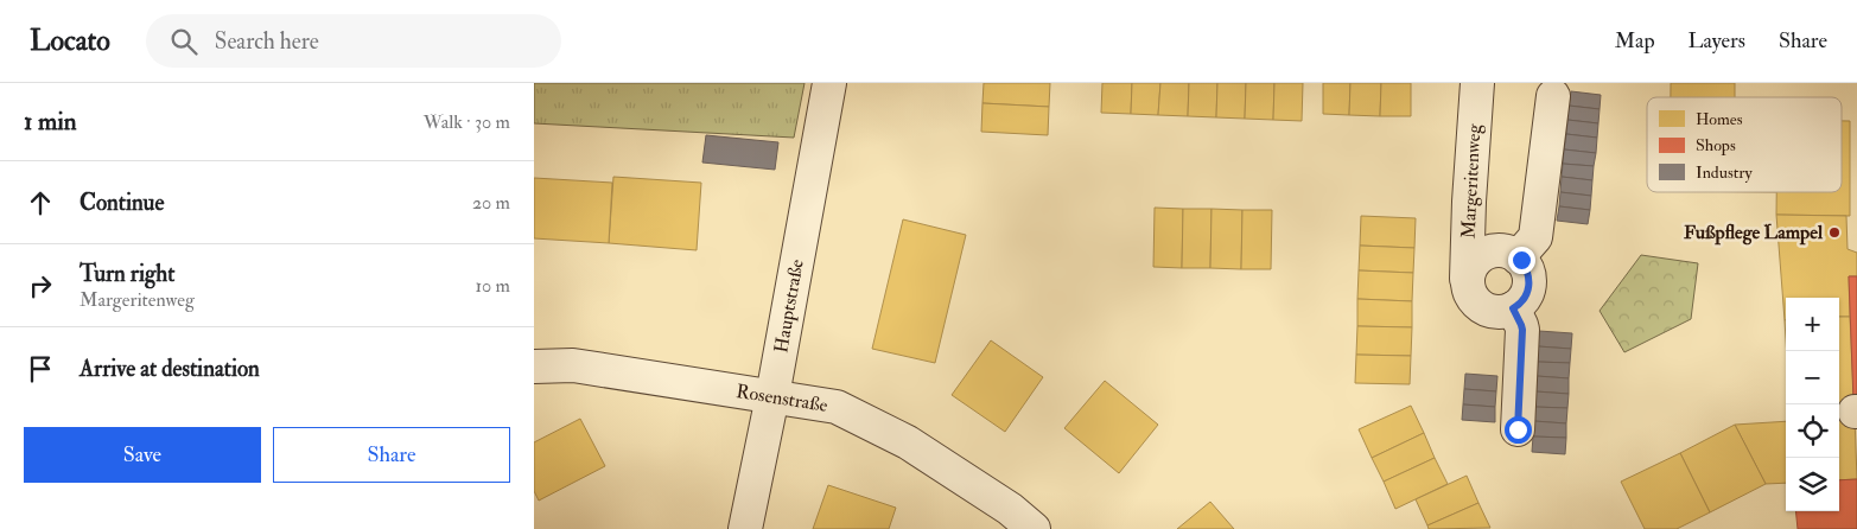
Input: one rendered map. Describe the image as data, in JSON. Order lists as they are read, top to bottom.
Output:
{
  "streets": {
    "street": ["Margeritenweg", "Hauptstraße", "Rosenstraße"]
  },
  "crossings": [
    ["Hauptstraße", "Rosenstraße"]
  ],
  "places": ["Fußpflege Lampel"],
  "legend": ["Homes", "Shops", "Industry"],
  "page": {
    "header": "Locato",
    "search": "Search here",
    "nav": ["Map", "Layers", "Share"],
    "heading": ["1 min", "Walk · 30 m"],
    "list": [
      ["Continue", "20 m"],
      ["Turn right", "Margeritenweg", "10 m"],
      "Arrive at destination"
    ],
    "map_buttons": ["+", "−"],
    "buttons": ["Save", "Share"]
  }
}
